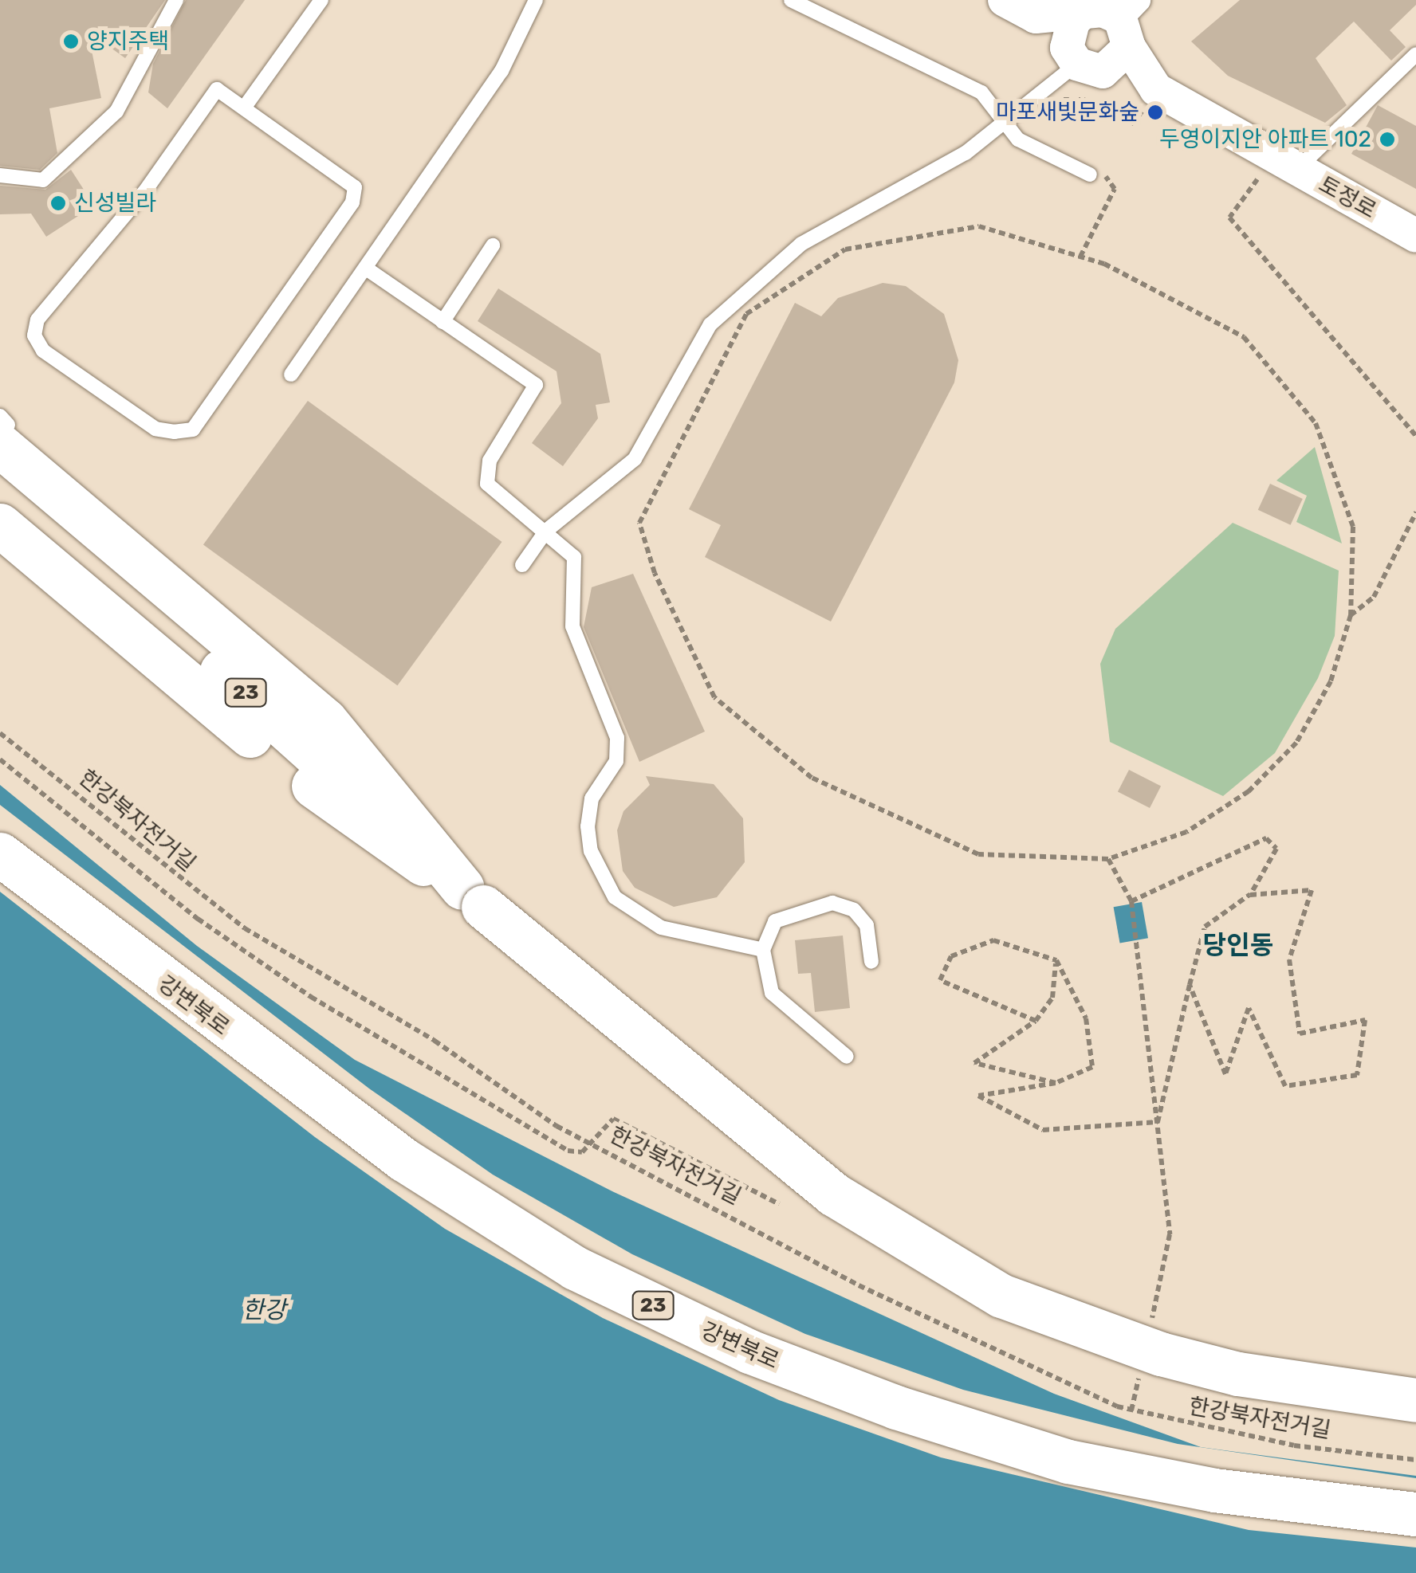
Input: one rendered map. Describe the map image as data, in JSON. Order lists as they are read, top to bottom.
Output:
{
  "streets": {
    "highway": ["23", "강변북로"],
    "street": ["토정로"],
    "path": ["한강북자전거길"]
  },
  "districts": ["당인동"],
  "water": ["한강"],
  "places": [
    "양지주택",
    "마포새빛문화숲",
    "두영이지안 아파트 102",
    "신성빌라"
  ]
}
